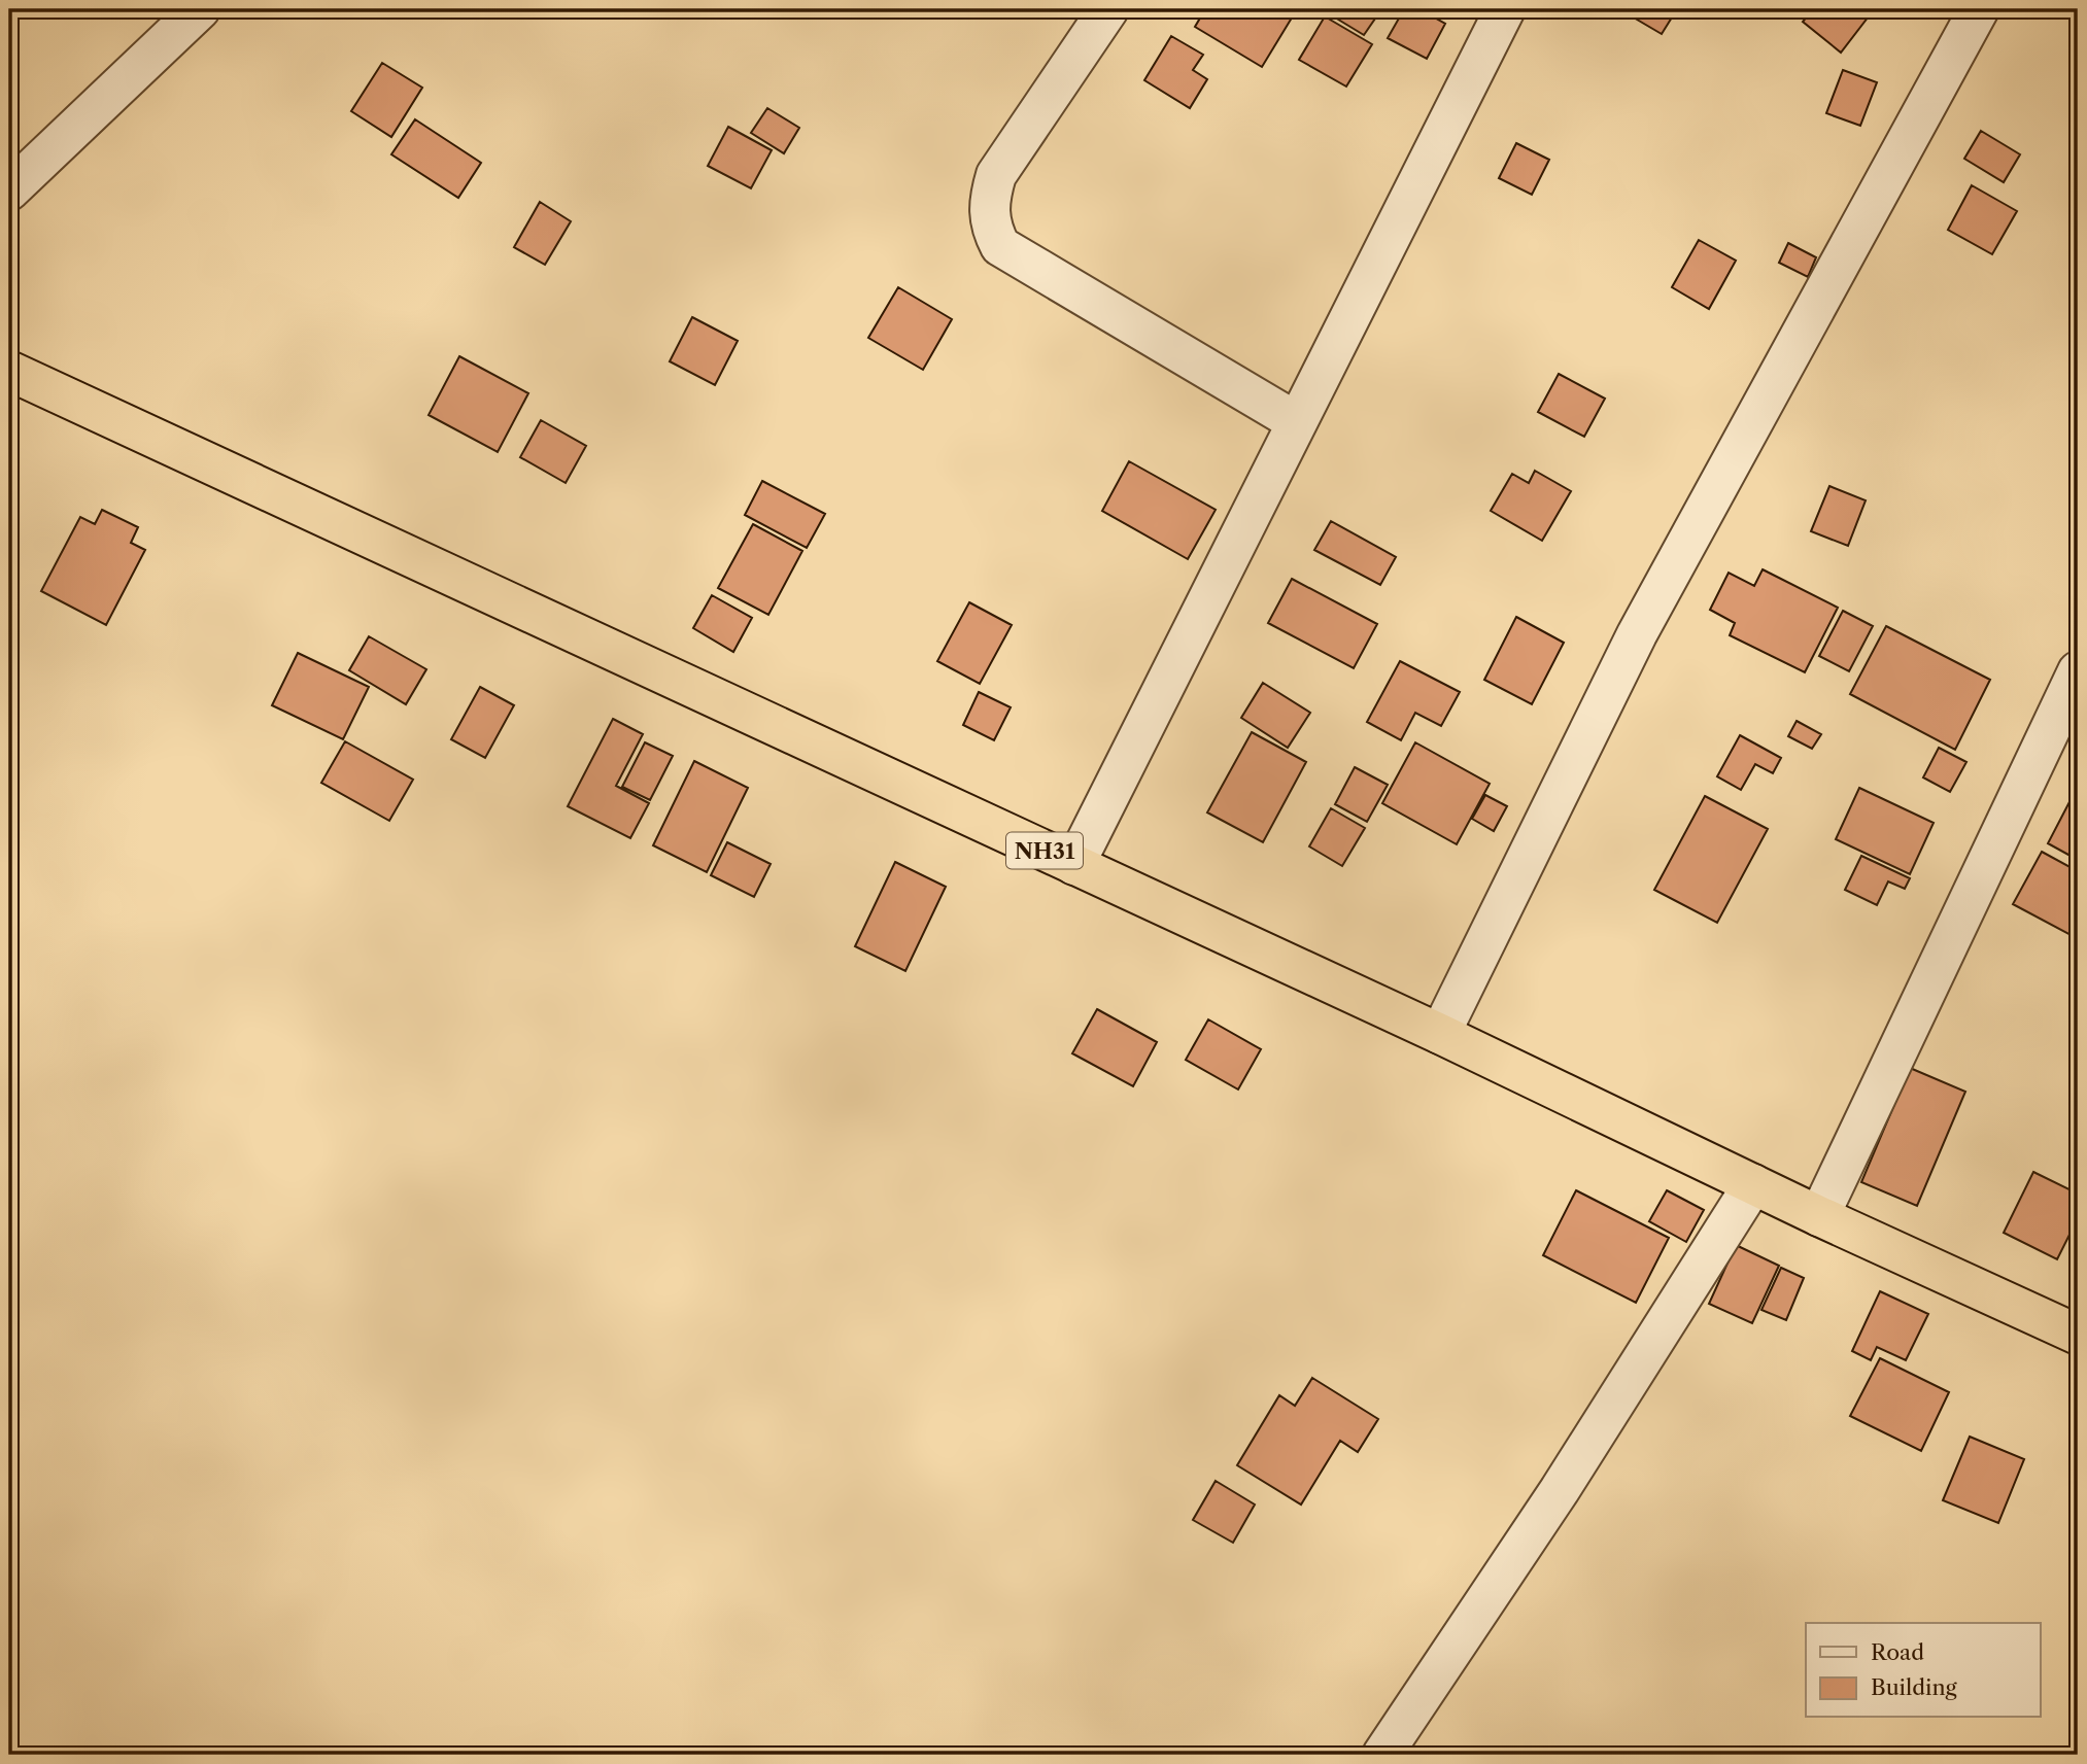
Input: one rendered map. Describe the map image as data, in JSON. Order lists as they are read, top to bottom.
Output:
{
  "streets": {
    "highway": ["NH31"]
  },
  "legend": ["Road", "Building"]
}
